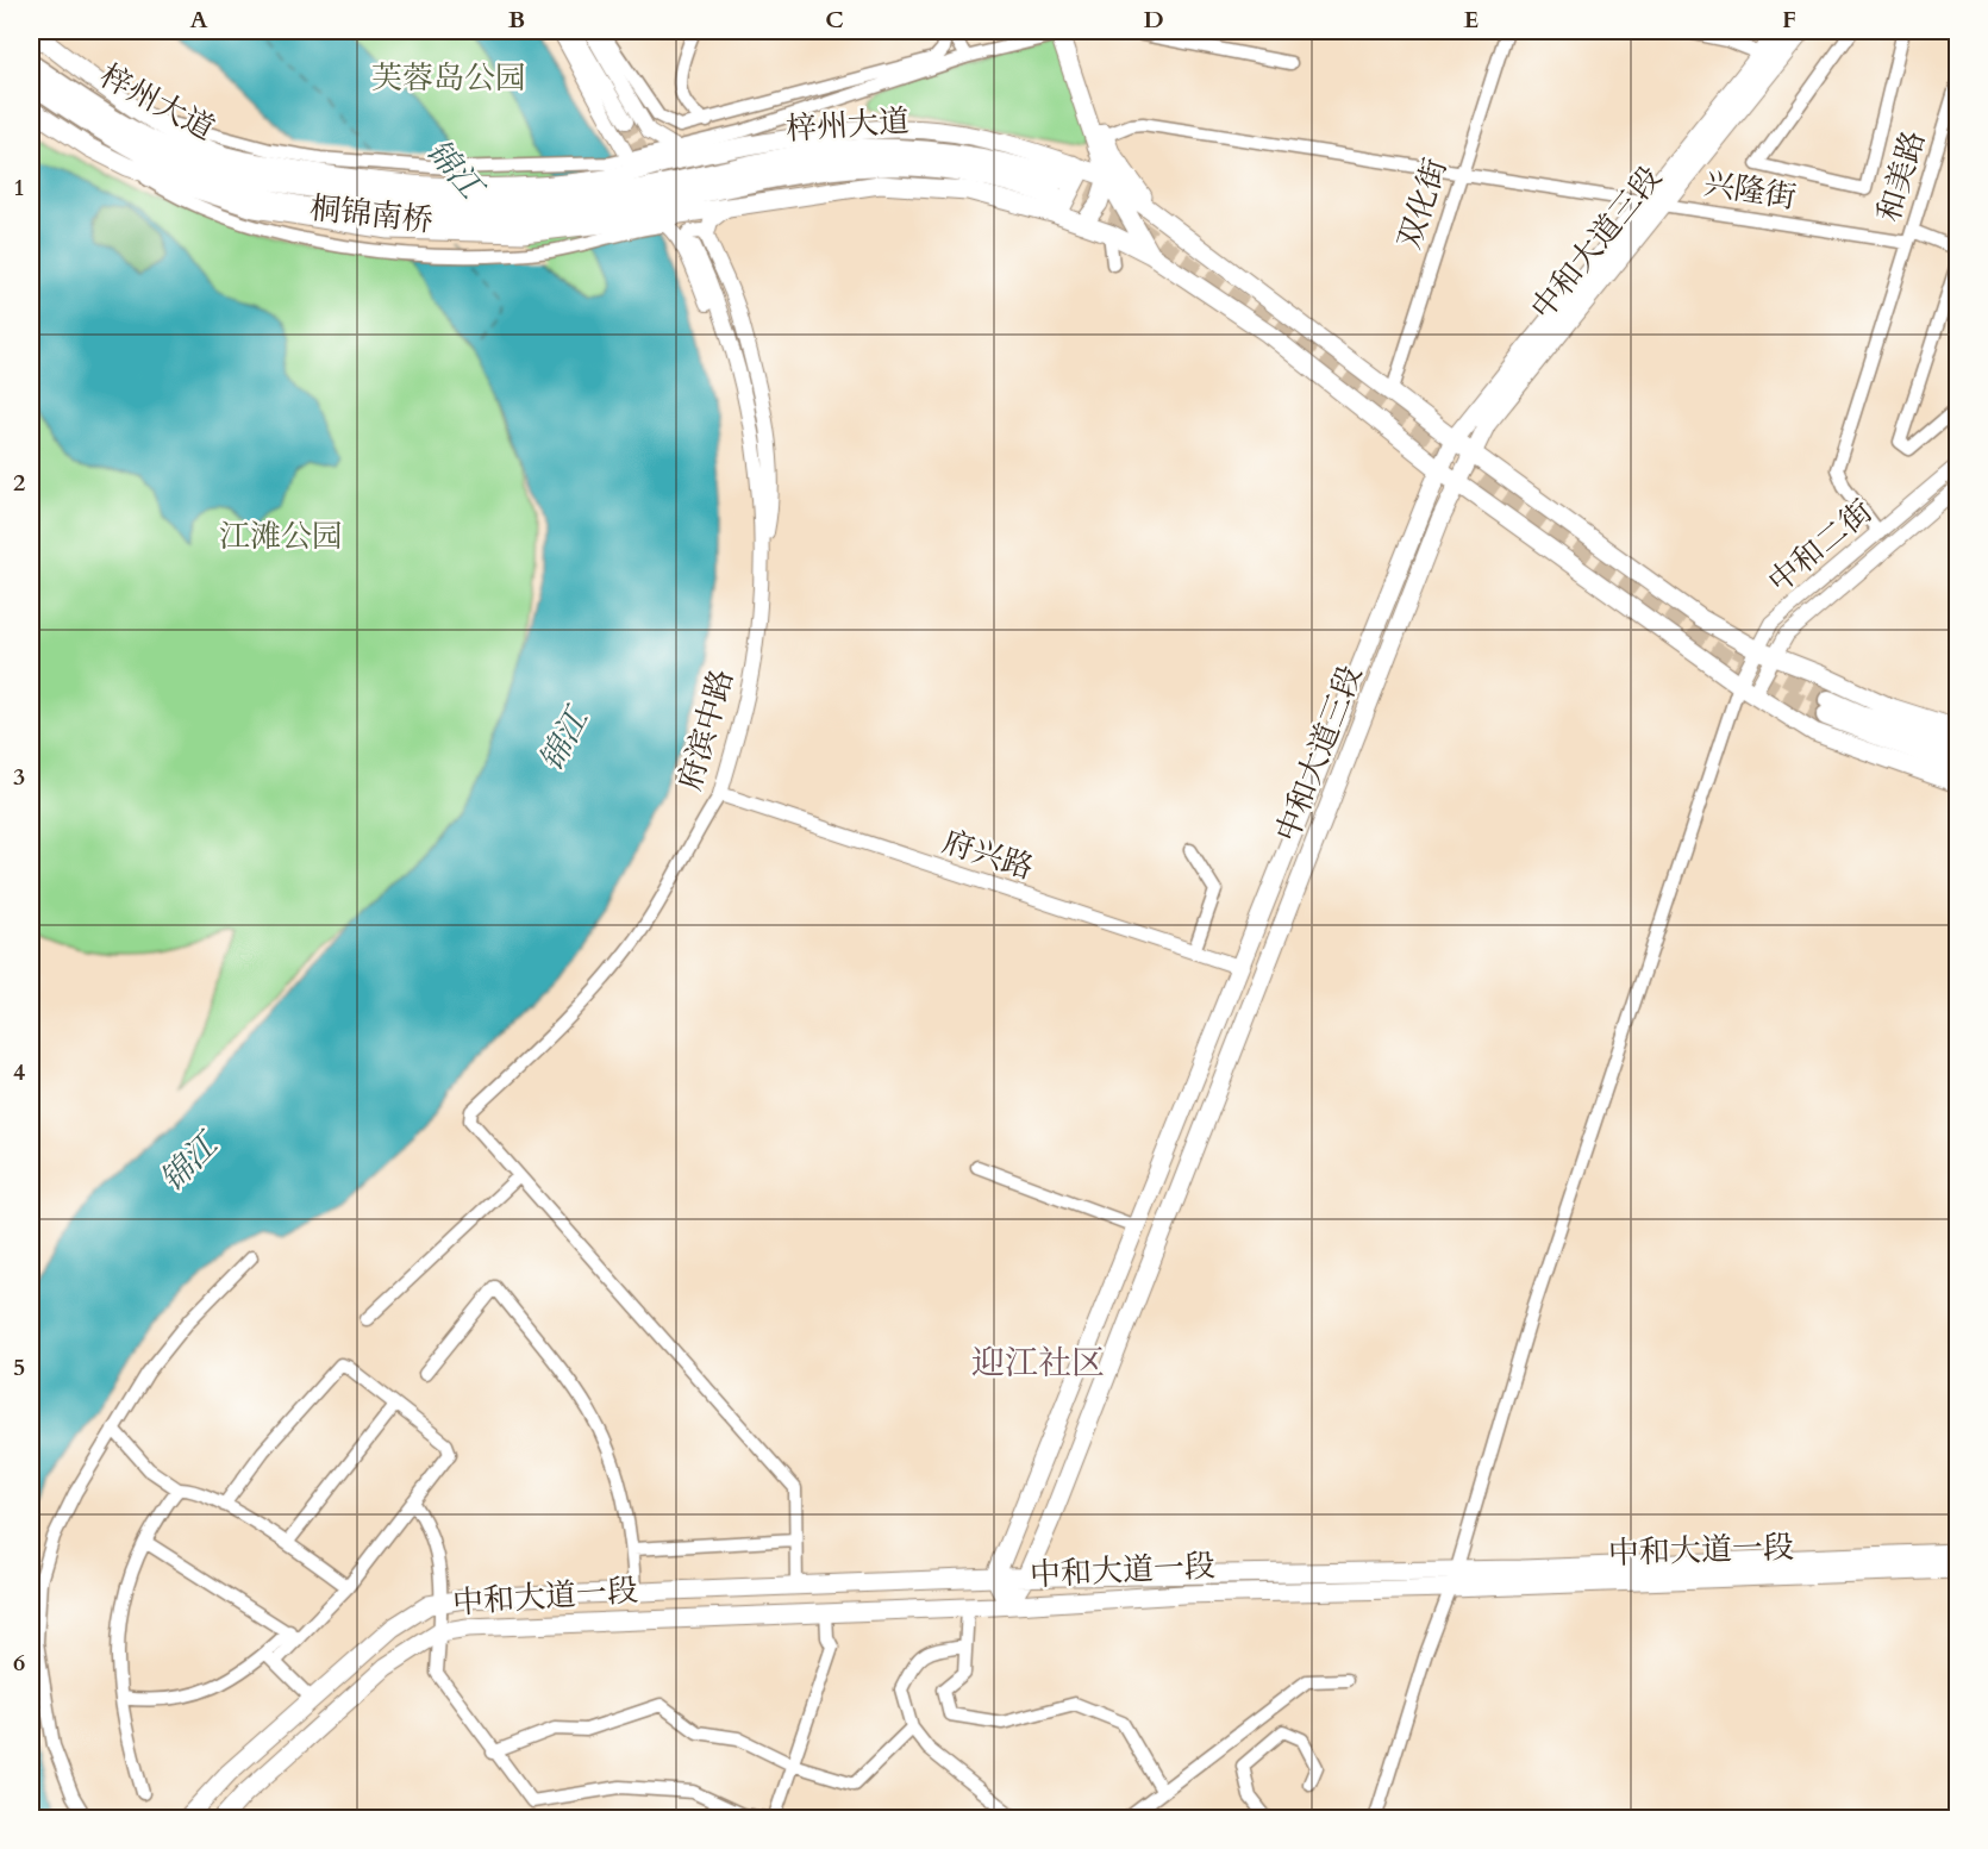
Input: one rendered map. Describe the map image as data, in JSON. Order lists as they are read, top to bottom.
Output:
{
  "streets": {
    "highway": ["梓州大道", "桐锦南桥"],
    "main road": ["中和大道三段", "中和大道一段"],
    "street": [
      "和美路",
      "兴隆街",
      "双化街",
      "中和二街",
      "府滨中路",
      "府兴路"
    ]
  },
  "crossings": [
    ["梓州大道", "桐锦南桥"],
    ["梓州大道", "府滨中路"],
    ["和美路", "兴隆街"],
    ["兴隆街", "双化街"],
    ["兴隆街", "中和大道三段"],
    ["桐锦南桥", "府滨中路"],
    ["中和大道三段", "府兴路"],
    ["中和大道三段", "中和大道一段"],
    ["府滨中路", "府兴路"]
  ],
  "districts": ["迎江社区"],
  "water": ["锦江"],
  "parks": ["芙蓉岛公园", "江滩公园"],
  "grid": {
    "columns": [
      "A",
      "B",
      "C",
      "D",
      "E",
      "F"
    ],
    "rows": [
      "1",
      "2",
      "3",
      "4",
      "5",
      "6"
    ]
  }
}
